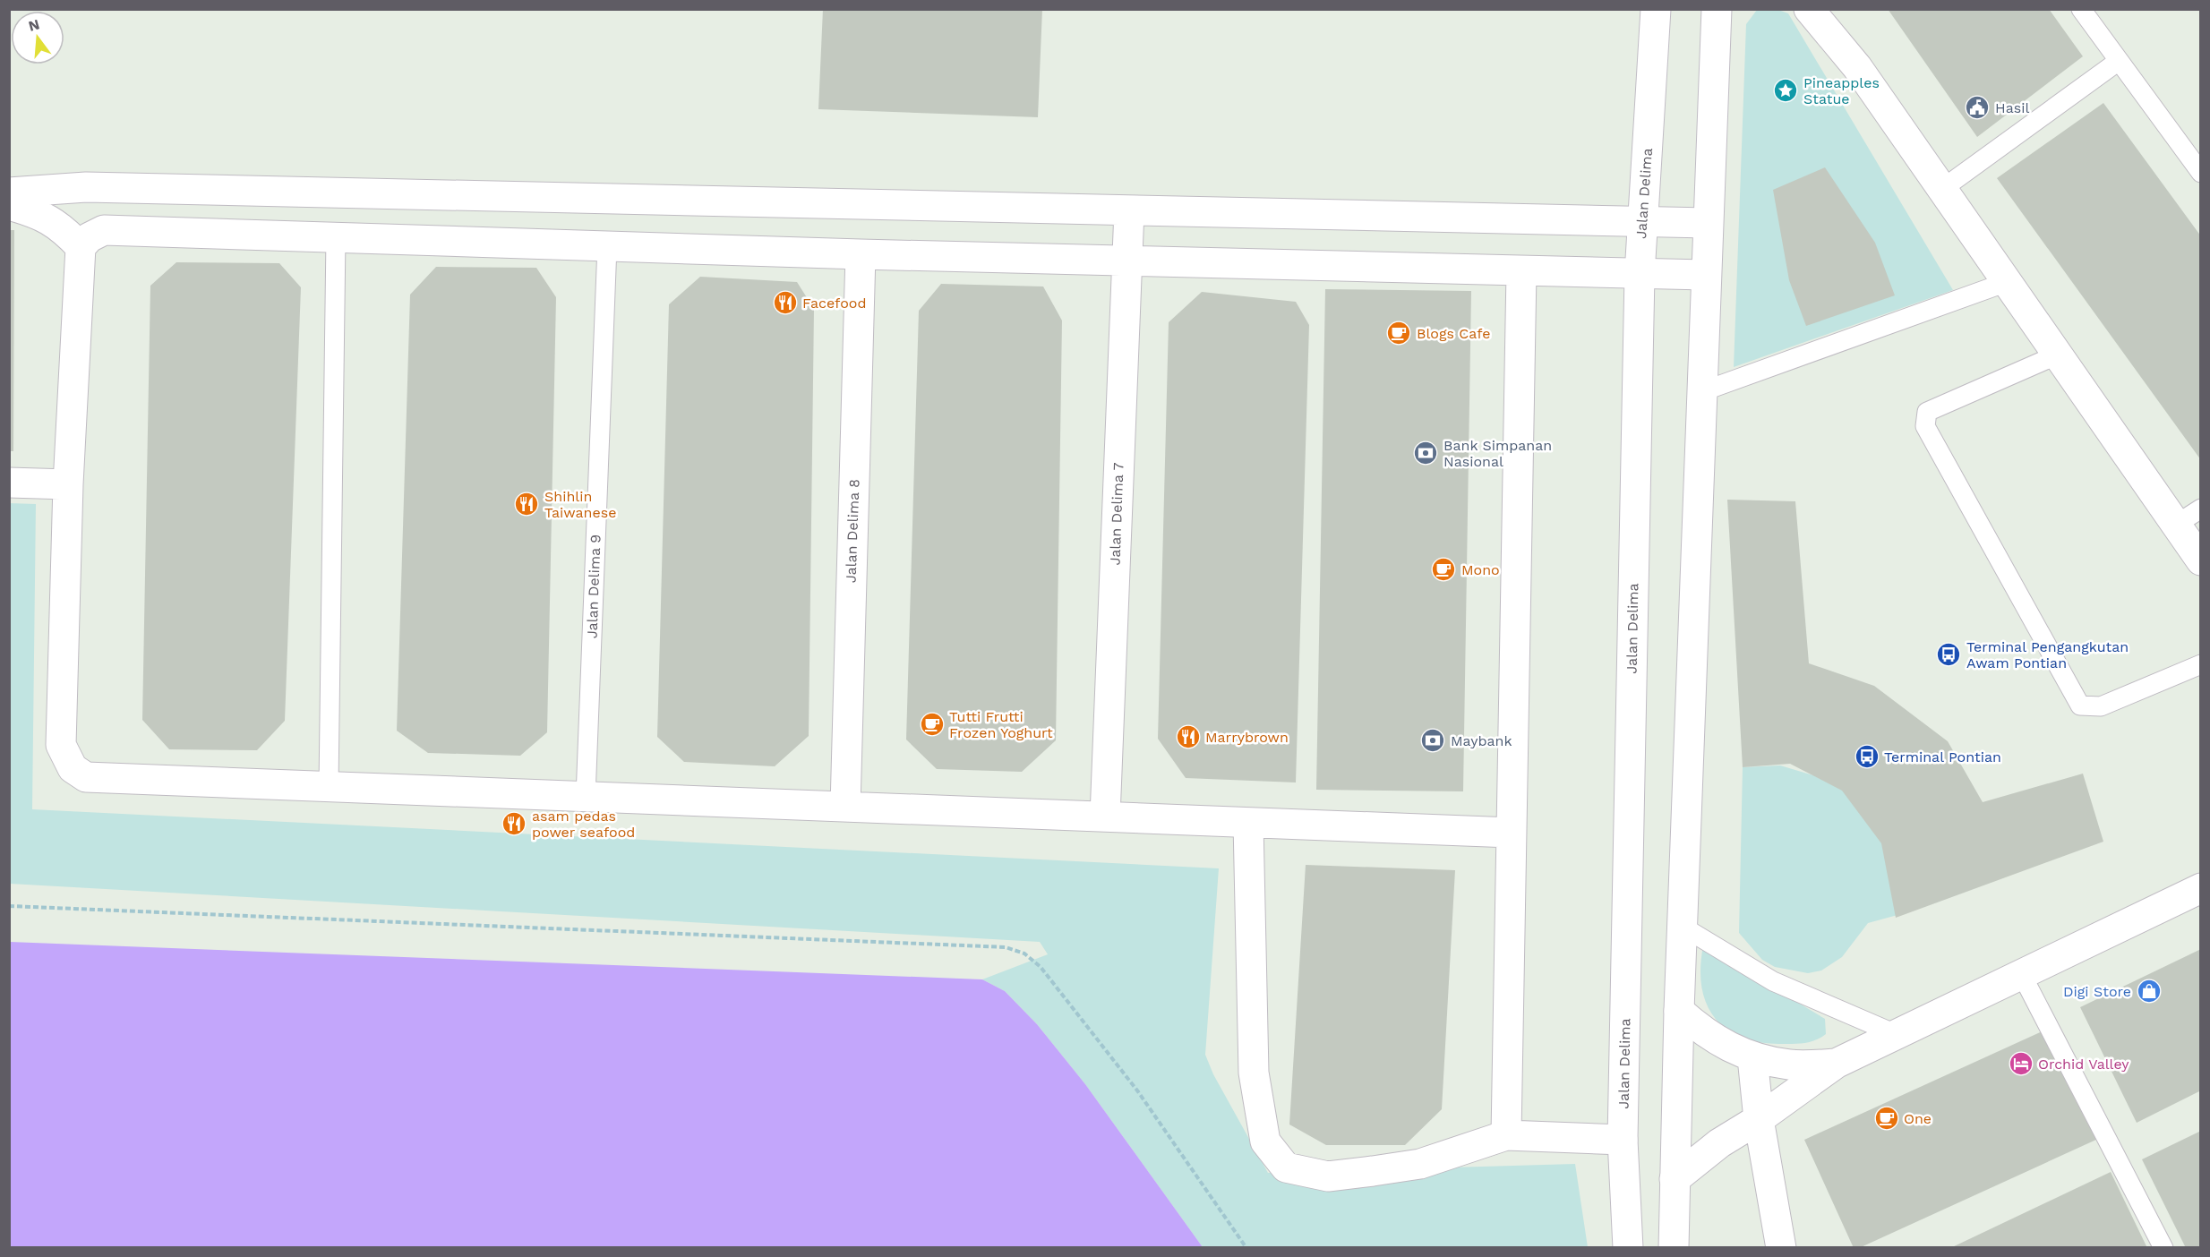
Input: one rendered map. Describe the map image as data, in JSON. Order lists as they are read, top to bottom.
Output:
{
  "streets": {
    "street": ["Jalan Delima", "Jalan Delima 7", "Jalan Delima 8"],
    "lane": ["Jalan Delima 9"]
  },
  "places": {
    "place": ["Pineapples Statue"],
    "public building": ["Hasil"],
    "restaurant": [
      "Facefood",
      "Shihlin Taiwanese",
      "Marrybrown",
      "asam pedas power seafood"
    ],
    "cafe": [
      "Blogs Cafe",
      "Mono",
      "Tutti Frutti Frozen Yoghurt",
      "One"
    ],
    "bank": ["Bank Simpanan Nasional", "Maybank"],
    "bus stop": ["Terminal Pengangkutan Awam Pontian", "Terminal Pontian"],
    "shop": ["Digi Store"],
    "hotel": ["Orchid Valley"]
  },
  "north": "top"
}
